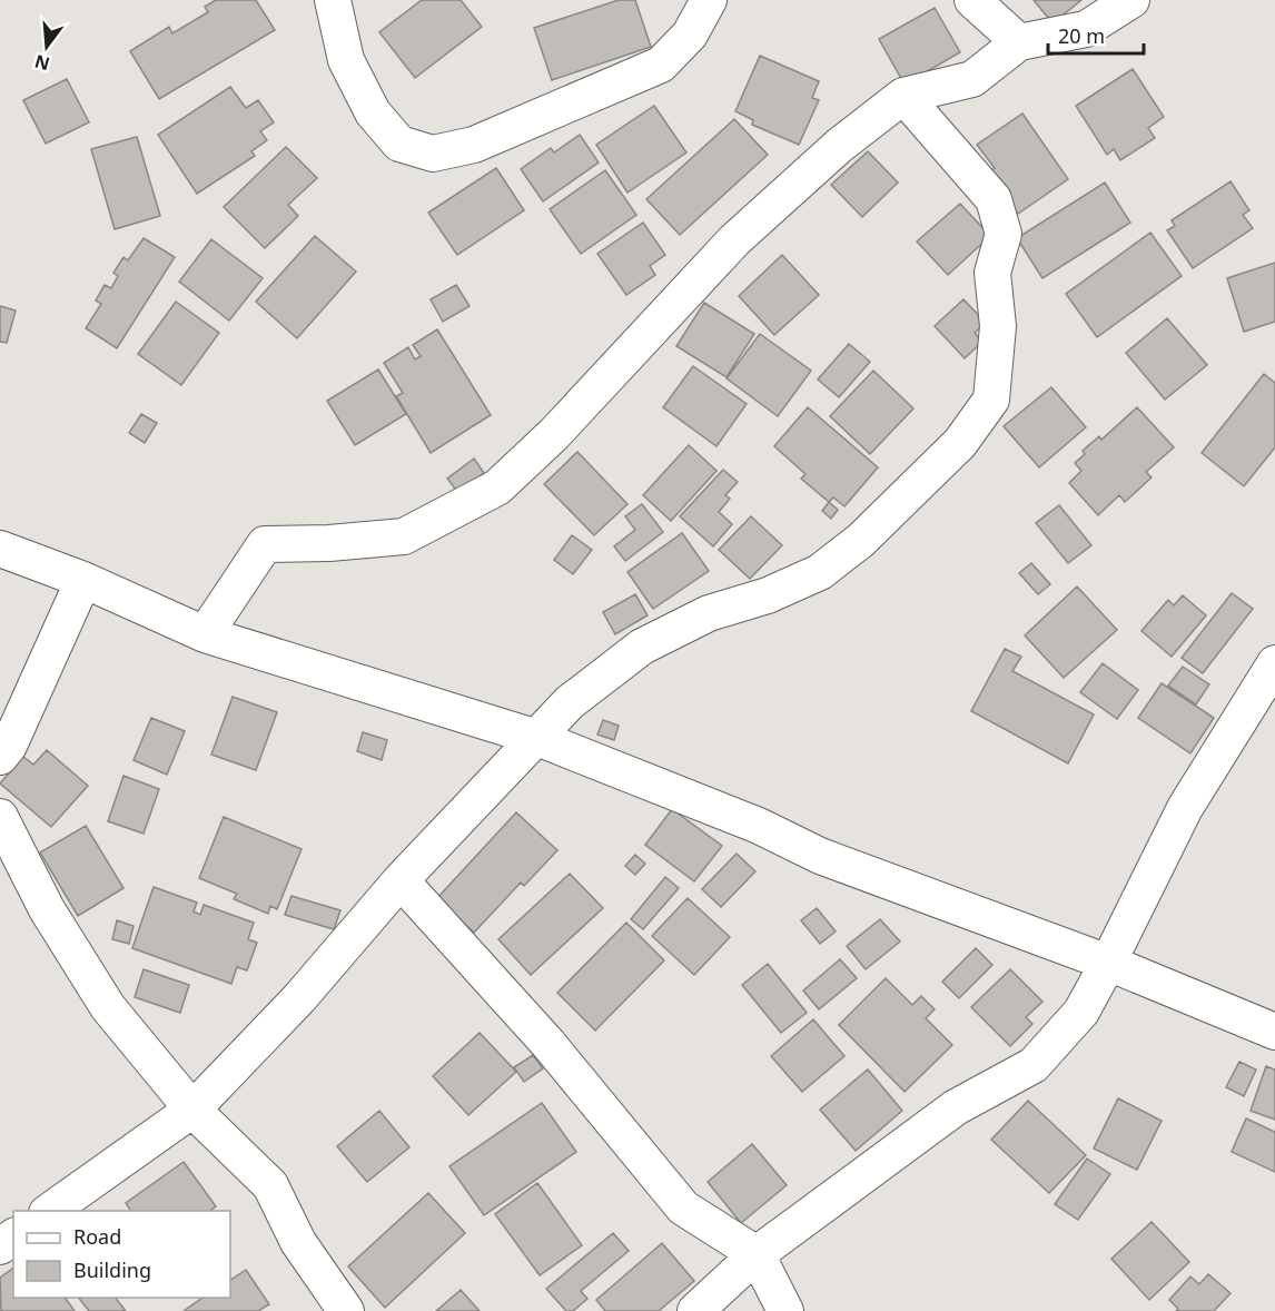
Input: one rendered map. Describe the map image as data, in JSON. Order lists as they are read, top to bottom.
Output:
{
  "legend": ["Road", "Building"],
  "scale_bar": "20 m",
  "north": "bottom"
}
